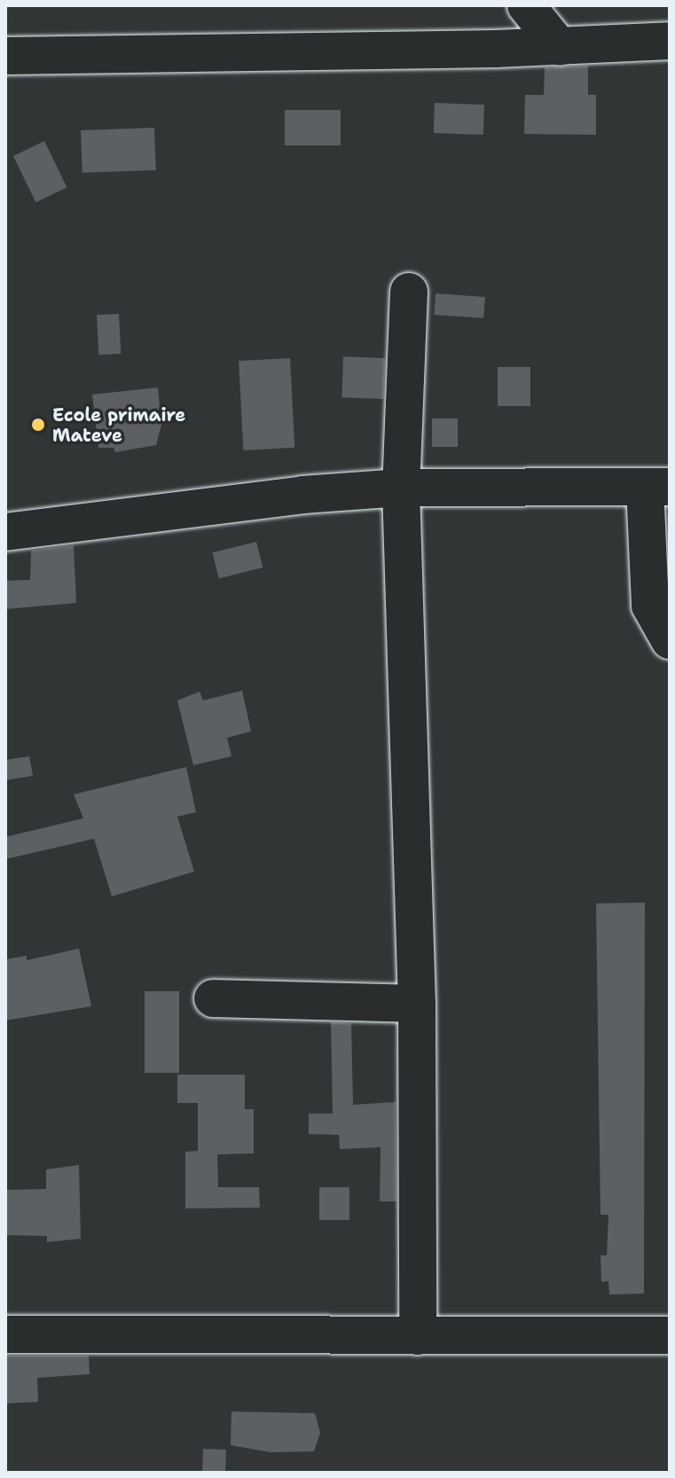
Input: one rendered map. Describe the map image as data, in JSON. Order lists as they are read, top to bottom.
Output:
{
  "places": ["Ecole primaire Mateve"]
}
